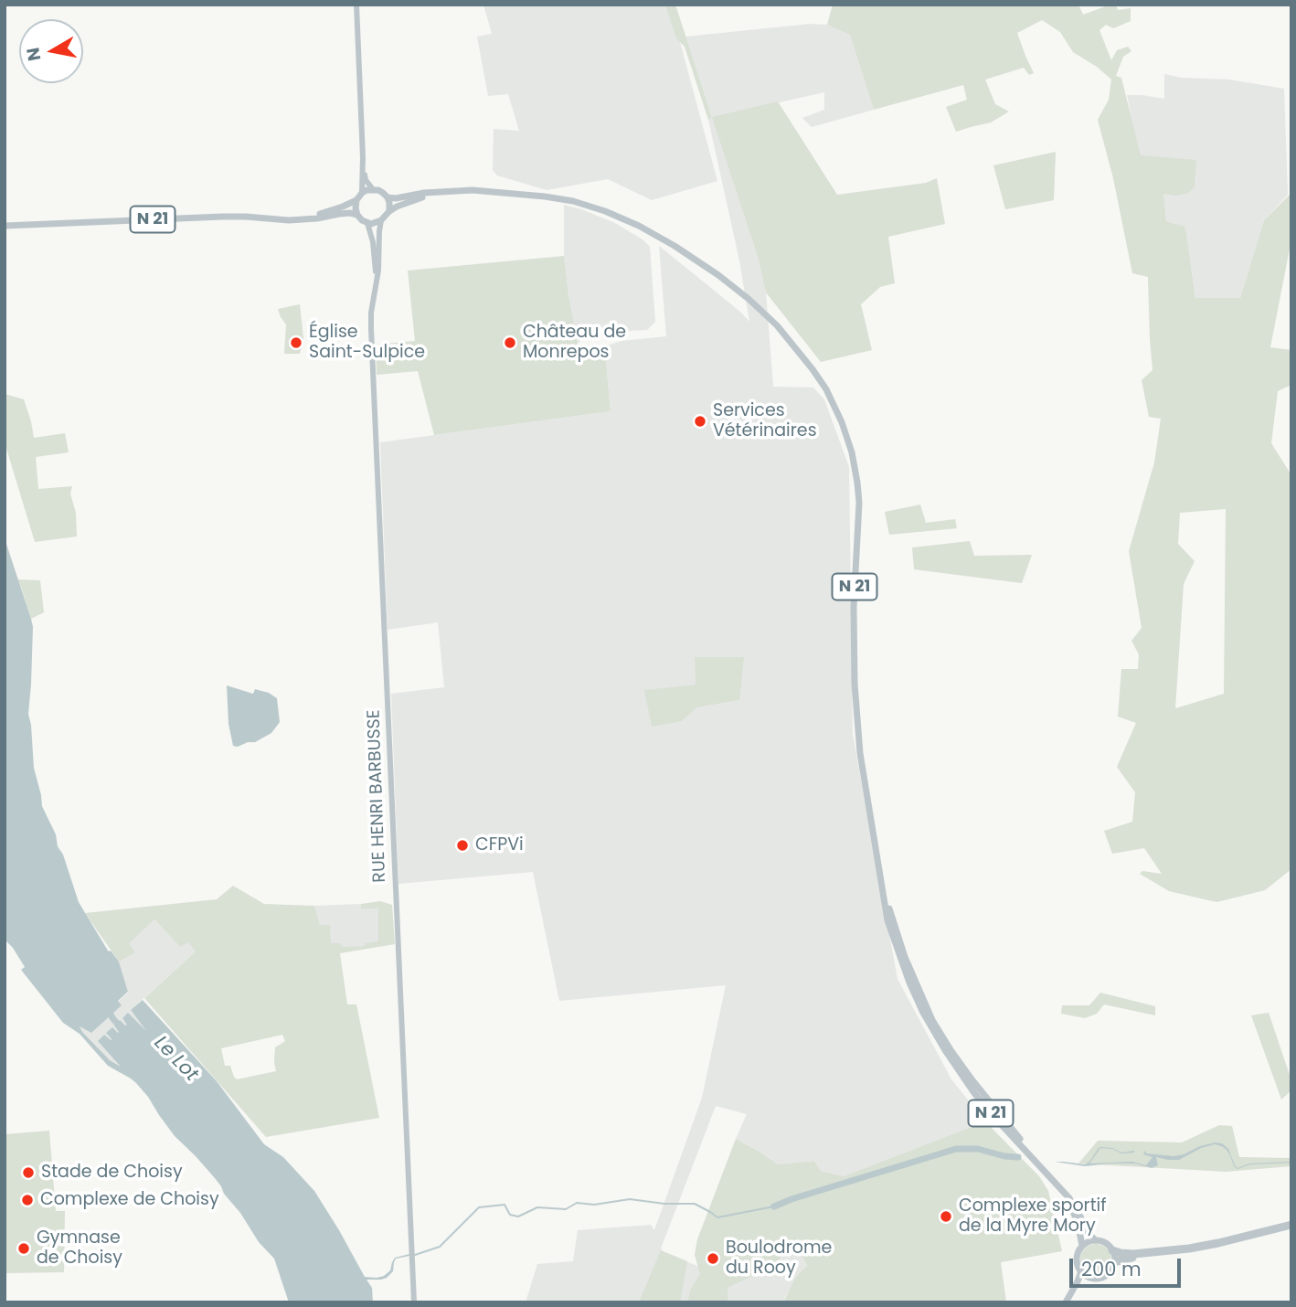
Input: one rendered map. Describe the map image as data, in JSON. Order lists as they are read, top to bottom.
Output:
{
  "streets": {
    "main road": ["N 21", "RUE HENRI BARBUSSE"]
  },
  "crossings": [
    ["N 21", "RUE HENRI BARBUSSE"]
  ],
  "water": ["Le Lot"],
  "places": [
    "Église Saint-Sulpice",
    "Château de Monrepos",
    "Services Vétérinaires",
    "CFPVi",
    "Stade de Choisy",
    "Complexe de Choisy",
    "Complexe sportif de la Myre Mory",
    "Gymnase de Choisy",
    "Boulodrome du Rooy"
  ],
  "scale_bar": "200 m",
  "north": "left"
}
